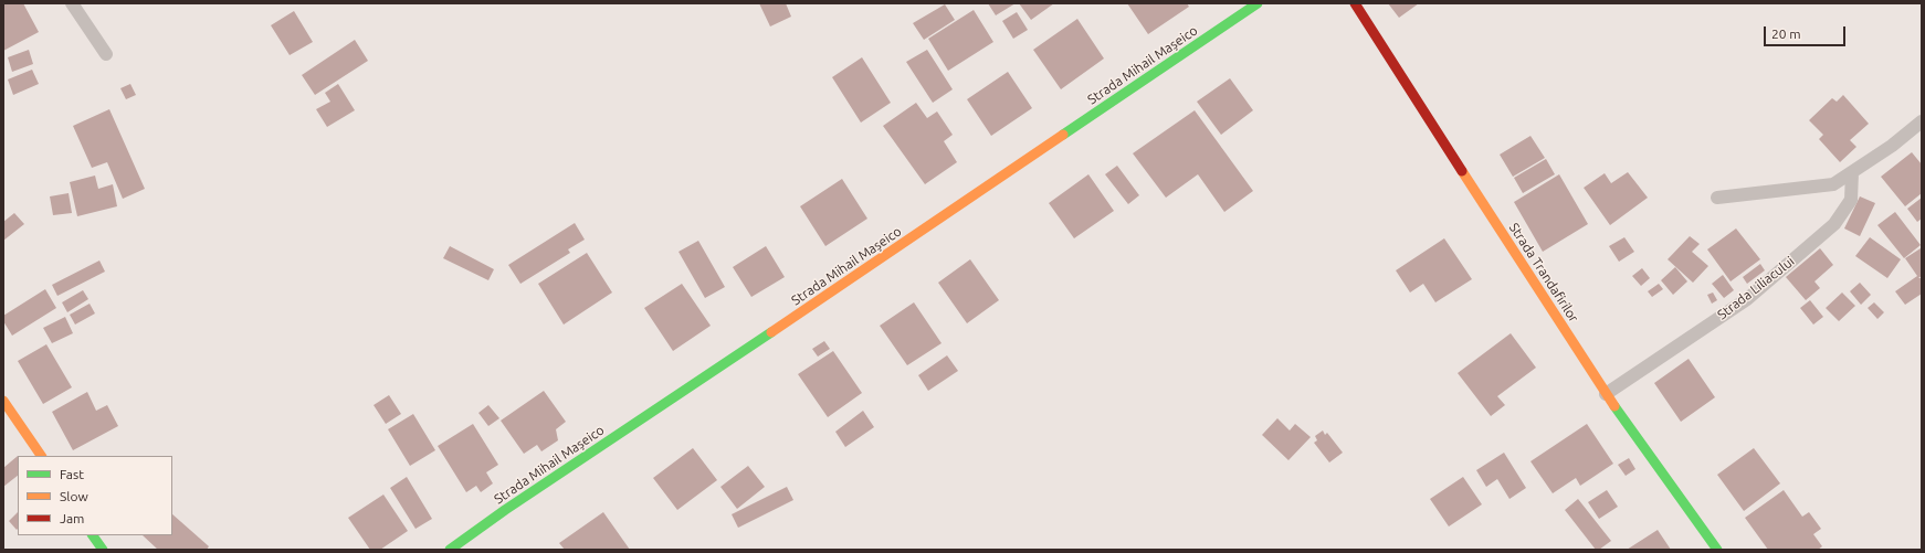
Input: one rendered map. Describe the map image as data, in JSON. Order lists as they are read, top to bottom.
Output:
{
  "streets": {
    "street": ["Strada Mihail Mașeico", "Strada Trandafirilor"],
    "lane": ["Strada Liliacului"]
  },
  "crossings": [
    ["Strada Trandafirilor", "Strada Liliacului"]
  ],
  "legend": ["Fast", "Slow", "Jam"],
  "scale_bar": "20 m"
}
